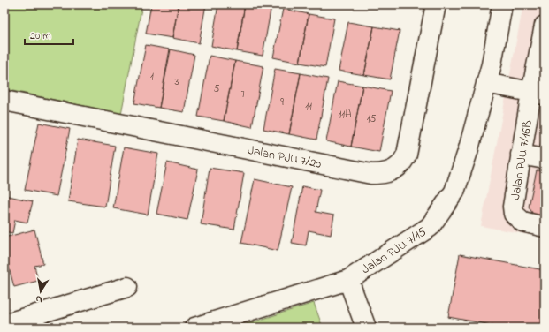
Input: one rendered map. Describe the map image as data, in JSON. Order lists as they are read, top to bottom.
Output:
{
  "streets": {
    "street": ["Jalan PJU 7/20", "Jalan PJU 7/16B", "Jalan PJU 7/15"]
  },
  "house_numbers": [
    "1",
    "3",
    "5",
    "7",
    "9",
    "11",
    "11A",
    "15"
  ],
  "scale_bar": "20 m",
  "north": "bottom"
}
